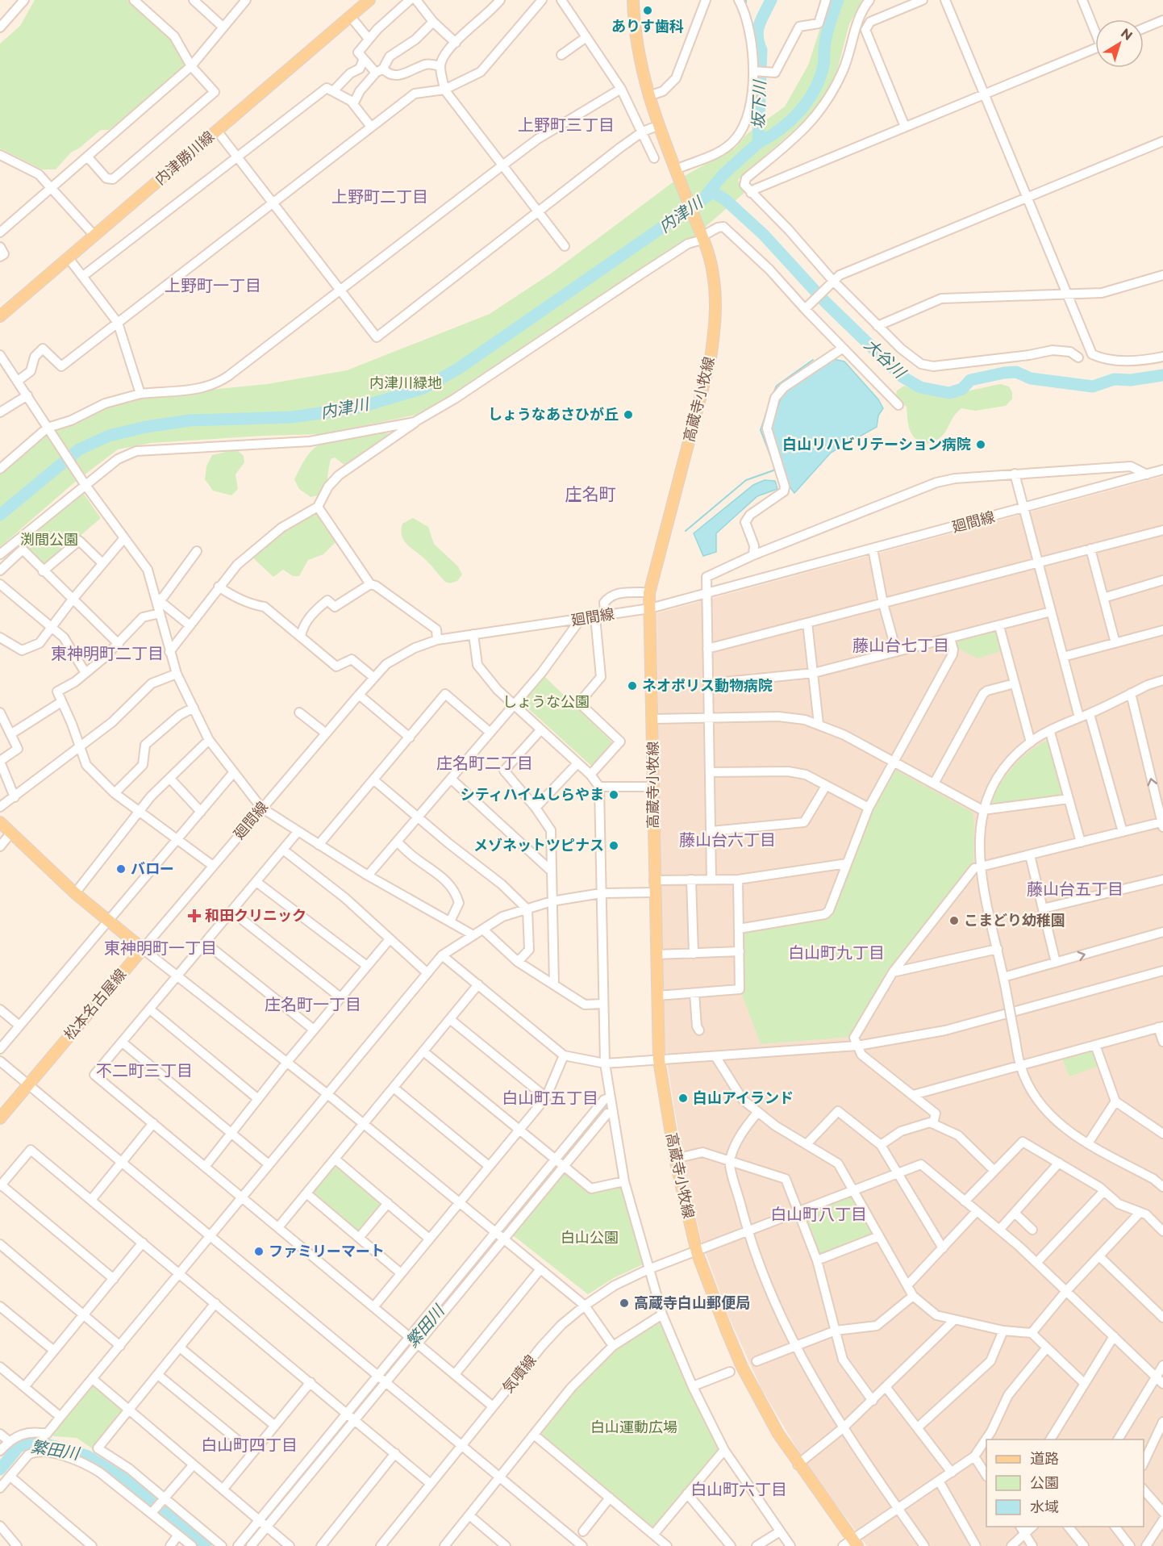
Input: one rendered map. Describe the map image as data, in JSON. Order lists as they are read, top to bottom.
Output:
{
  "streets": {
    "main road": ["内津勝川線", "高蔵寺小牧線", "松本名古屋線"],
    "street": ["廻間線", "気噴線"]
  },
  "crossings": [
    ["高蔵寺小牧線", "廻間線"],
    ["高蔵寺小牧線", "気噴線"],
    ["廻間線", "松本名古屋線"]
  ],
  "districts": [
    "上野町三丁目",
    "上野町二丁目",
    "上野町一丁目",
    "庄名町",
    "藤山台七丁目",
    "東神明町二丁目",
    "庄名町二丁目",
    "藤山台六丁目",
    "藤山台五丁目",
    "東神明町一丁目",
    "白山町九丁目",
    "庄名町一丁目",
    "不二町三丁目",
    "白山町五丁目",
    "白山町八丁目",
    "白山町四丁目",
    "白山町六丁目"
  ],
  "water": [
    "坂下川",
    "内津川",
    "大谷川",
    "繁田川"
  ],
  "parks": [
    "内津川緑地",
    "渕間公園",
    "しょうな公園",
    "白山公園",
    "白山運動広場"
  ],
  "places": {
    "other": [
      "ありす歯科",
      "しょうなあさひが丘",
      "白山リハビリテーション病院",
      "ネオポリス動物病院",
      "シティハイムしらやま",
      "メゾネットツピナス",
      "バロー",
      "こまどり幼稚園",
      "白山アイランド",
      "ファミリーマート",
      "高蔵寺白山郵便局"
    ],
    "health": ["和田クリニック"]
  },
  "legend": ["道路", "公園", "水域"],
  "north": "top right"
}
